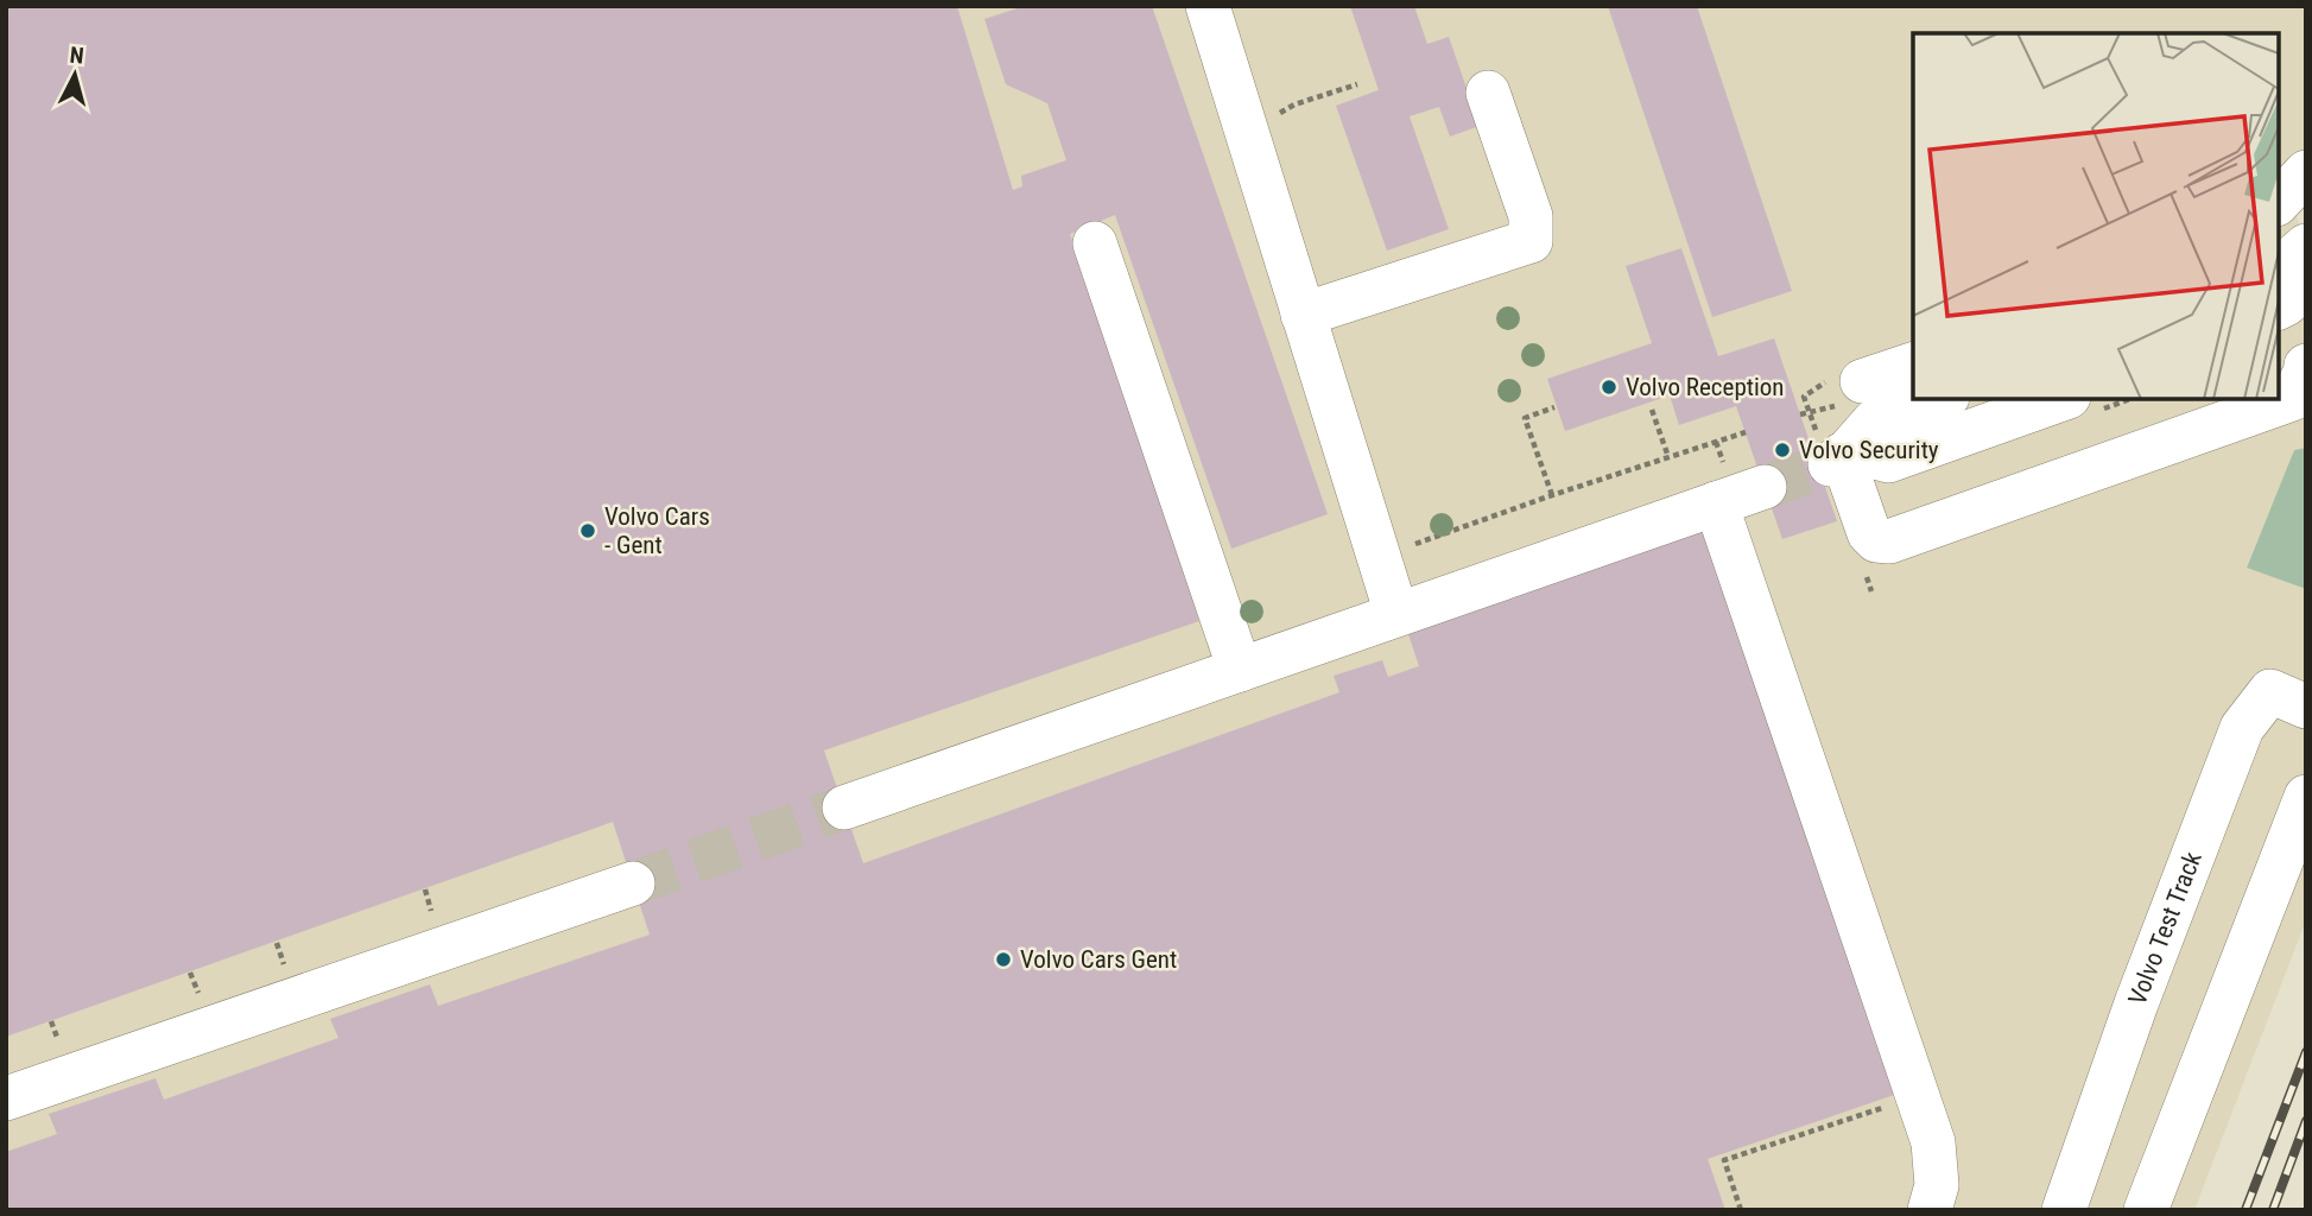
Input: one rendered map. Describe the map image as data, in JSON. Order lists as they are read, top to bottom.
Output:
{
  "streets": {
    "street": ["Volvo Test Track"]
  },
  "places": [
    "Volvo Reception",
    "Volvo Security",
    "Volvo Cars - Gent",
    "Volvo Cars Gent"
  ],
  "north": "top"
}
